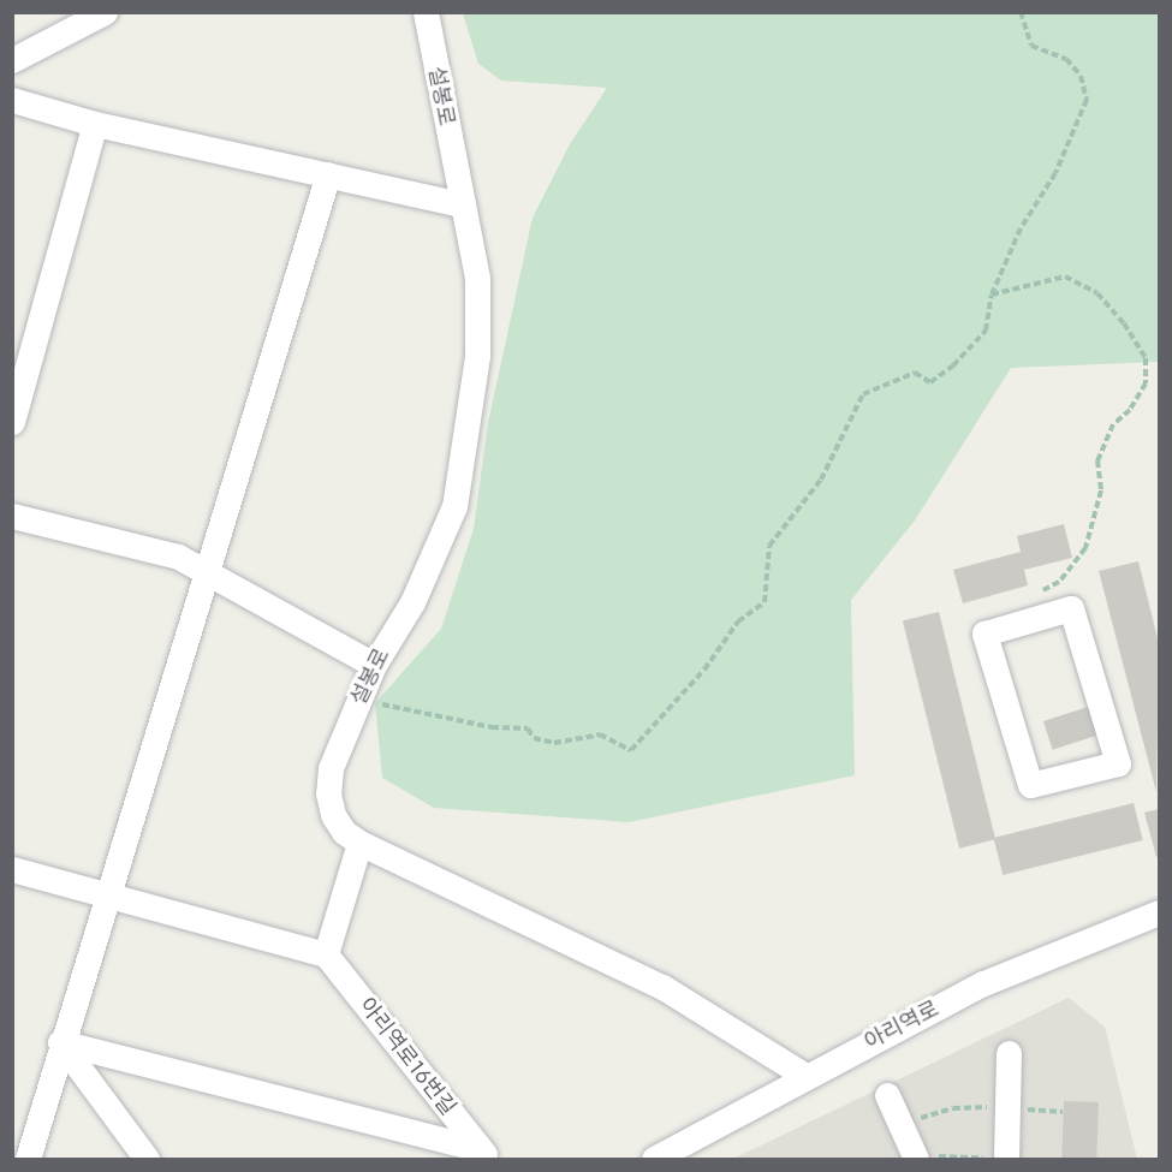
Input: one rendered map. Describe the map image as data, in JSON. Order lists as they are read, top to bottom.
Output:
{
  "streets": {
    "street": ["설봉로", "아리역로", "아리역로16번길"]
  },
  "crossings": [
    ["설봉로", "아리역로"]
  ]
}
